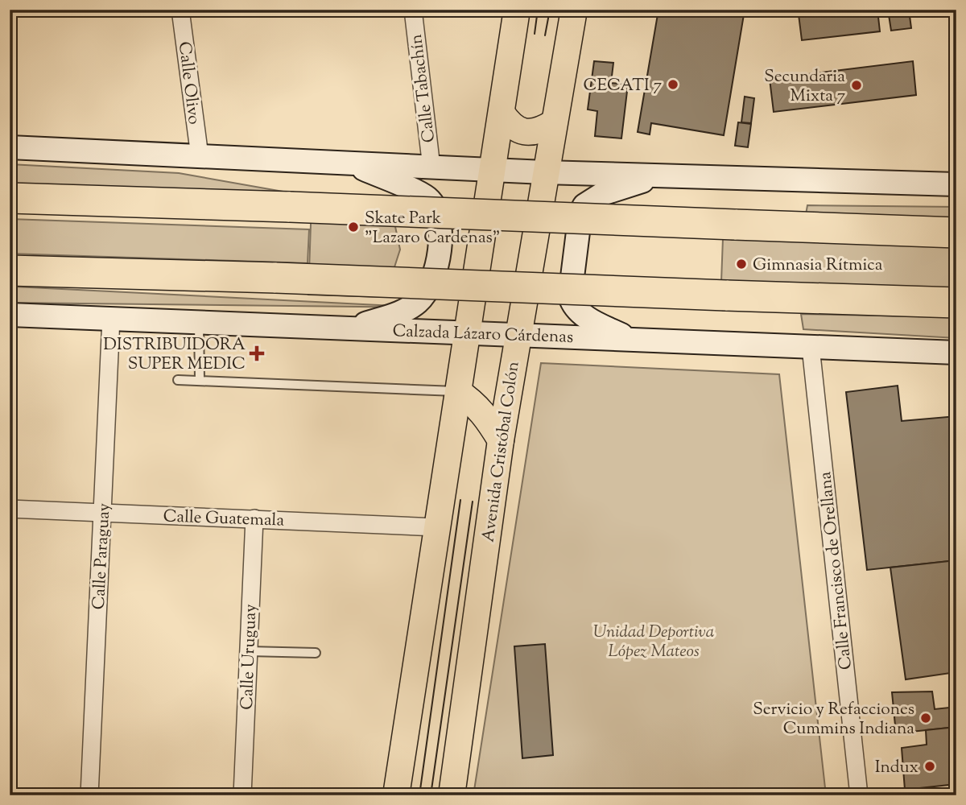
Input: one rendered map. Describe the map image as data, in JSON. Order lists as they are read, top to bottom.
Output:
{
  "streets": {
    "main road": ["Calzada Lázaro Cárdenas", "Avenida Cristóbal Colón"],
    "street": [
      "Calle Olivo",
      "Calle Tabachín",
      "Calle Guatemala",
      "Calle Paraguay",
      "Calle Francisco de Orellana",
      "Calle Uruguay"
    ]
  },
  "crossings": [
    ["Calzada Lázaro Cárdenas", "Avenida Cristóbal Colón"],
    ["Calzada Lázaro Cárdenas", "Calle Paraguay"],
    ["Calzada Lázaro Cárdenas", "Calle Francisco de Orellana"],
    ["Calle Guatemala", "Calle Paraguay"],
    ["Calle Guatemala", "Calle Uruguay"]
  ],
  "parks": ["Unidad Deportiva López Mateos"],
  "places": {
    "other": [
      "CECATI 7",
      "Secundaria Mixta 7",
      "Skate Park \"Lazaro Cardenas\"",
      "Gimnasia Rítmica",
      "Servicio y Refacciones Cummins Indiana",
      "Indux"
    ],
    "health": ["DISTRIBUIDORA SUPER MEDIC"]
  }
}
